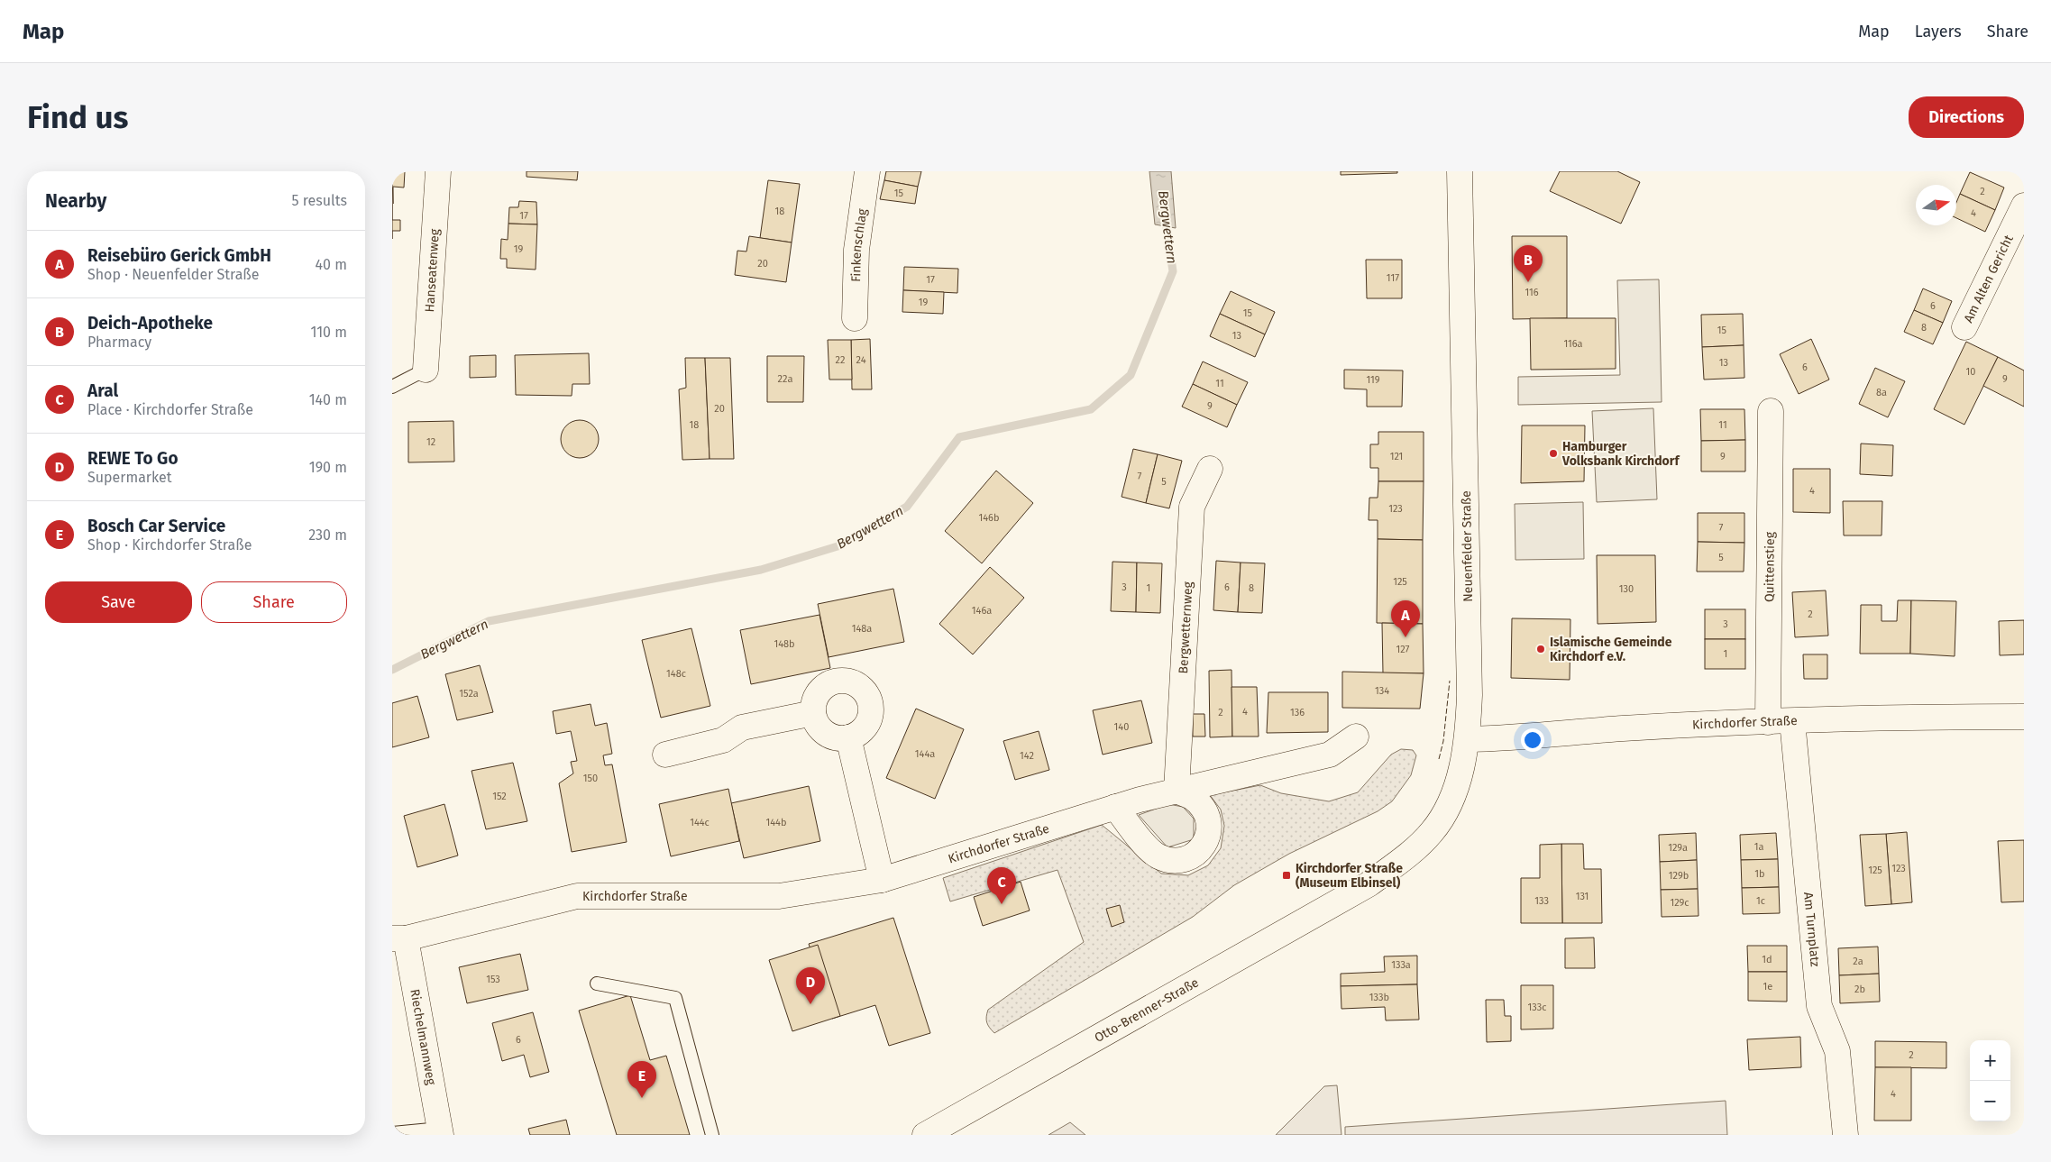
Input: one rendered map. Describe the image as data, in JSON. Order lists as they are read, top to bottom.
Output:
{
  "streets": {
    "street": [
      "Finkenschlag",
      "Hanseatenweg",
      "Am Alten Gericht",
      "Neuenfelder Straße",
      "Quittenstieg",
      "Bergwetternweg",
      "Kirchdorfer Straße",
      "Am Turnplatz",
      "Otto-Brenner-Straße",
      "Riechelmannweg"
    ]
  },
  "crossings": [
    ["Neuenfelder Straße", "Kirchdorfer Straße"],
    ["Neuenfelder Straße", "Otto-Brenner-Straße"],
    ["Quittenstieg", "Kirchdorfer Straße"],
    ["Quittenstieg", "Am Turnplatz"],
    ["Bergwetternweg", "Kirchdorfer Straße"],
    ["Kirchdorfer Straße", "Am Turnplatz"],
    ["Kirchdorfer Straße", "Riechelmannweg"]
  ],
  "water": ["Bergwettern"],
  "places": {
    "other": ["Hamburger Volksbank Kirchdorf", "Islamische Gemeinde Kirchdorf e.V."],
    "transit": ["Kirchdorfer Straße (Museum Elbinsel)"]
  },
  "house_numbers": [
    "2",
    "15",
    "18",
    "4",
    "17",
    "19",
    "20",
    "117",
    "17",
    "116",
    "19",
    "6",
    "15",
    "8",
    "15",
    "13",
    "116a",
    "22",
    "24",
    "13",
    "6",
    "10",
    "22a",
    "9",
    "119",
    "11",
    "8a",
    "9",
    "20",
    "18",
    "11",
    "12",
    "121",
    "9",
    "7",
    "5",
    "4",
    "123",
    "146b",
    "7",
    "5",
    "125",
    "3",
    "6",
    "1",
    "8",
    "130",
    "146a",
    "2",
    "3",
    "148a",
    "148b",
    "127",
    "1",
    "148c",
    "134",
    "152a",
    "4",
    "2",
    "136",
    "140",
    "144a",
    "142",
    "150",
    "152",
    "144c",
    "144b",
    "1a",
    "129a",
    "123",
    "125",
    "1b",
    "129b",
    "131",
    "133",
    "1c",
    "129c",
    "1d",
    "2a",
    "133a",
    "153",
    "1e",
    "2b",
    "133b",
    "133c",
    "6",
    "2",
    "4"
  ],
  "north": "right",
  "page": {
    "header": "Map",
    "nav": ["Map", "Layers", "Share"],
    "buttons": [
      "Directions",
      ["Save", "Share"]
    ],
    "title": "Find us",
    "heading": ["Nearby", "5 results"],
    "list": [
      {
        "mark": "A",
        "name": "Reisebüro Gerick GmbH",
        "note": "Shop · Neuenfelder Straße",
        "value": "40 m"
      },
      {
        "mark": "B",
        "name": "Deich-Apotheke",
        "note": "Pharmacy",
        "value": "110 m"
      },
      {
        "mark": "C",
        "name": "Aral",
        "note": "Place · Kirchdorfer Straße",
        "value": "140 m"
      },
      {
        "mark": "D",
        "name": "REWE To Go",
        "note": "Supermarket",
        "value": "190 m"
      },
      {
        "mark": "E",
        "name": "Bosch Car Service",
        "note": "Shop · Kirchdorfer Straße",
        "value": "230 m"
      }
    ],
    "pins": [
      "B",
      "A",
      "C",
      "D",
      "E"
    ],
    "map_buttons": ["+", "−"]
  }
}
